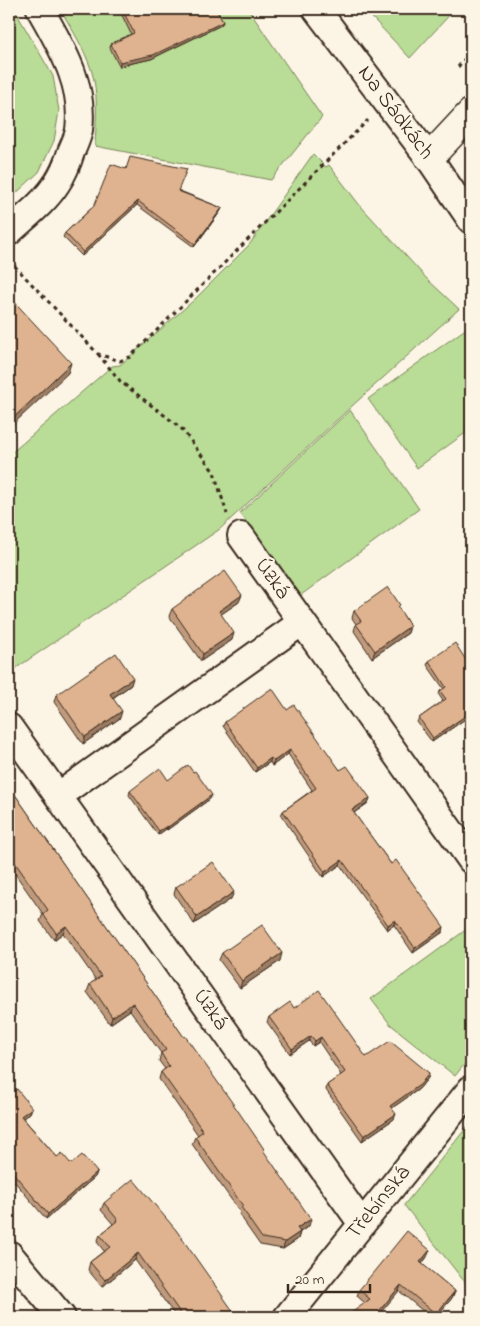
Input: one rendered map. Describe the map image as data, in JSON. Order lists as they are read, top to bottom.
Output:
{
  "streets": {
    "street": ["Na Sádkách", "Úzká", "Třebínská"]
  },
  "crossings": [
    ["Úzká", "Třebínská"]
  ],
  "scale_bar": "20 m"
}
